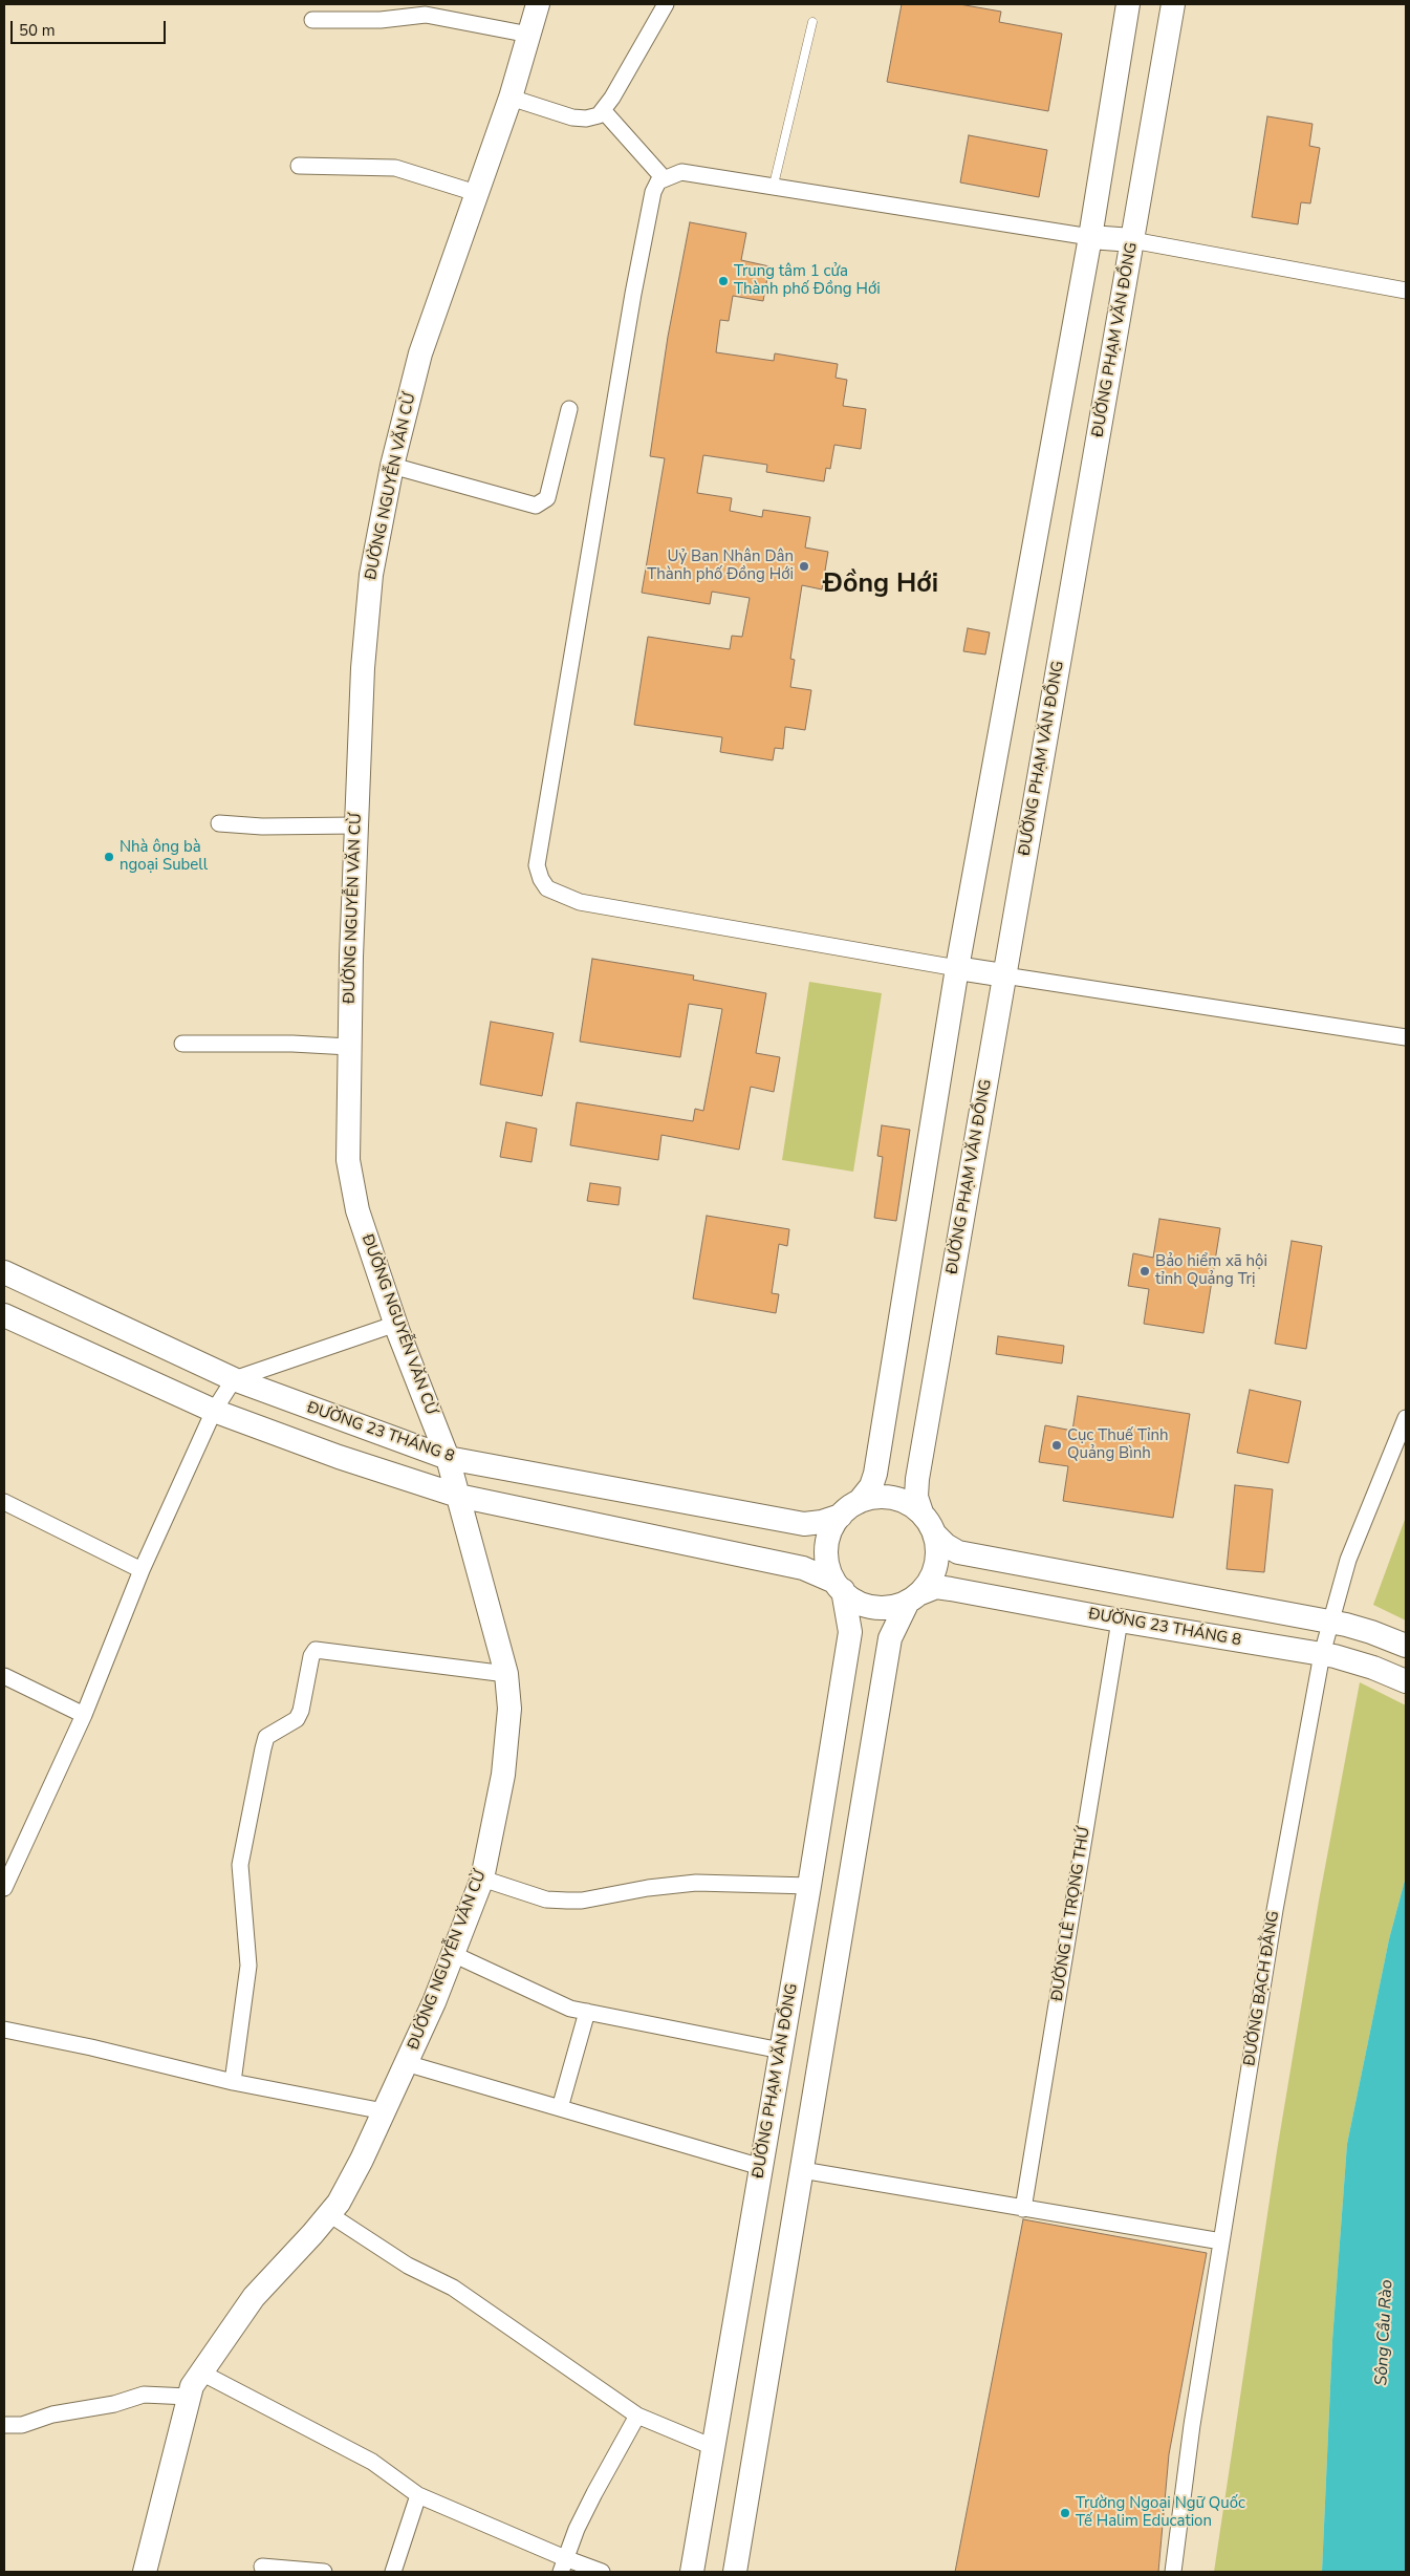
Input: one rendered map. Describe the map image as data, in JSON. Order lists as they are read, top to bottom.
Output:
{
  "streets": {
    "street": [
      "ĐƯỜNG PHẠM VĂN ĐỒNG",
      "ĐƯỜNG NGUYỄN VĂN CỪ",
      "ĐƯỜNG 23 THÁNG 8",
      "ĐƯỜNG LÊ TRỌNG THỨ",
      "ĐƯỜNG BẠCH ĐẰNG"
    ]
  },
  "crossings": [
    ["ĐƯỜNG PHẠM VĂN ĐỒNG", "ĐƯỜNG 23 THÁNG 8"],
    ["ĐƯỜNG NGUYỄN VĂN CỪ", "ĐƯỜNG 23 THÁNG 8"],
    ["ĐƯỜNG 23 THÁNG 8", "ĐƯỜNG LÊ TRỌNG THỨ"],
    ["ĐƯỜNG 23 THÁNG 8", "ĐƯỜNG BẠCH ĐẰNG"]
  ],
  "districts": ["Đồng Hới"],
  "water": ["Sông Cầu Rào"],
  "places": [
    "Trung tâm 1 cửa Thành phố Đồng Hới",
    "Uỷ Ban Nhân Dân Thành phố Đồng Hới",
    "Nhà ông bà ngoại Subell",
    "Bảo hiểm xã hội tỉnh Quảng Trị",
    "Cục Thuế Tỉnh Quảng Bình",
    "Trường Ngoại Ngữ Quốc Tế Halim Education"
  ],
  "scale_bar": "50 m"
}
